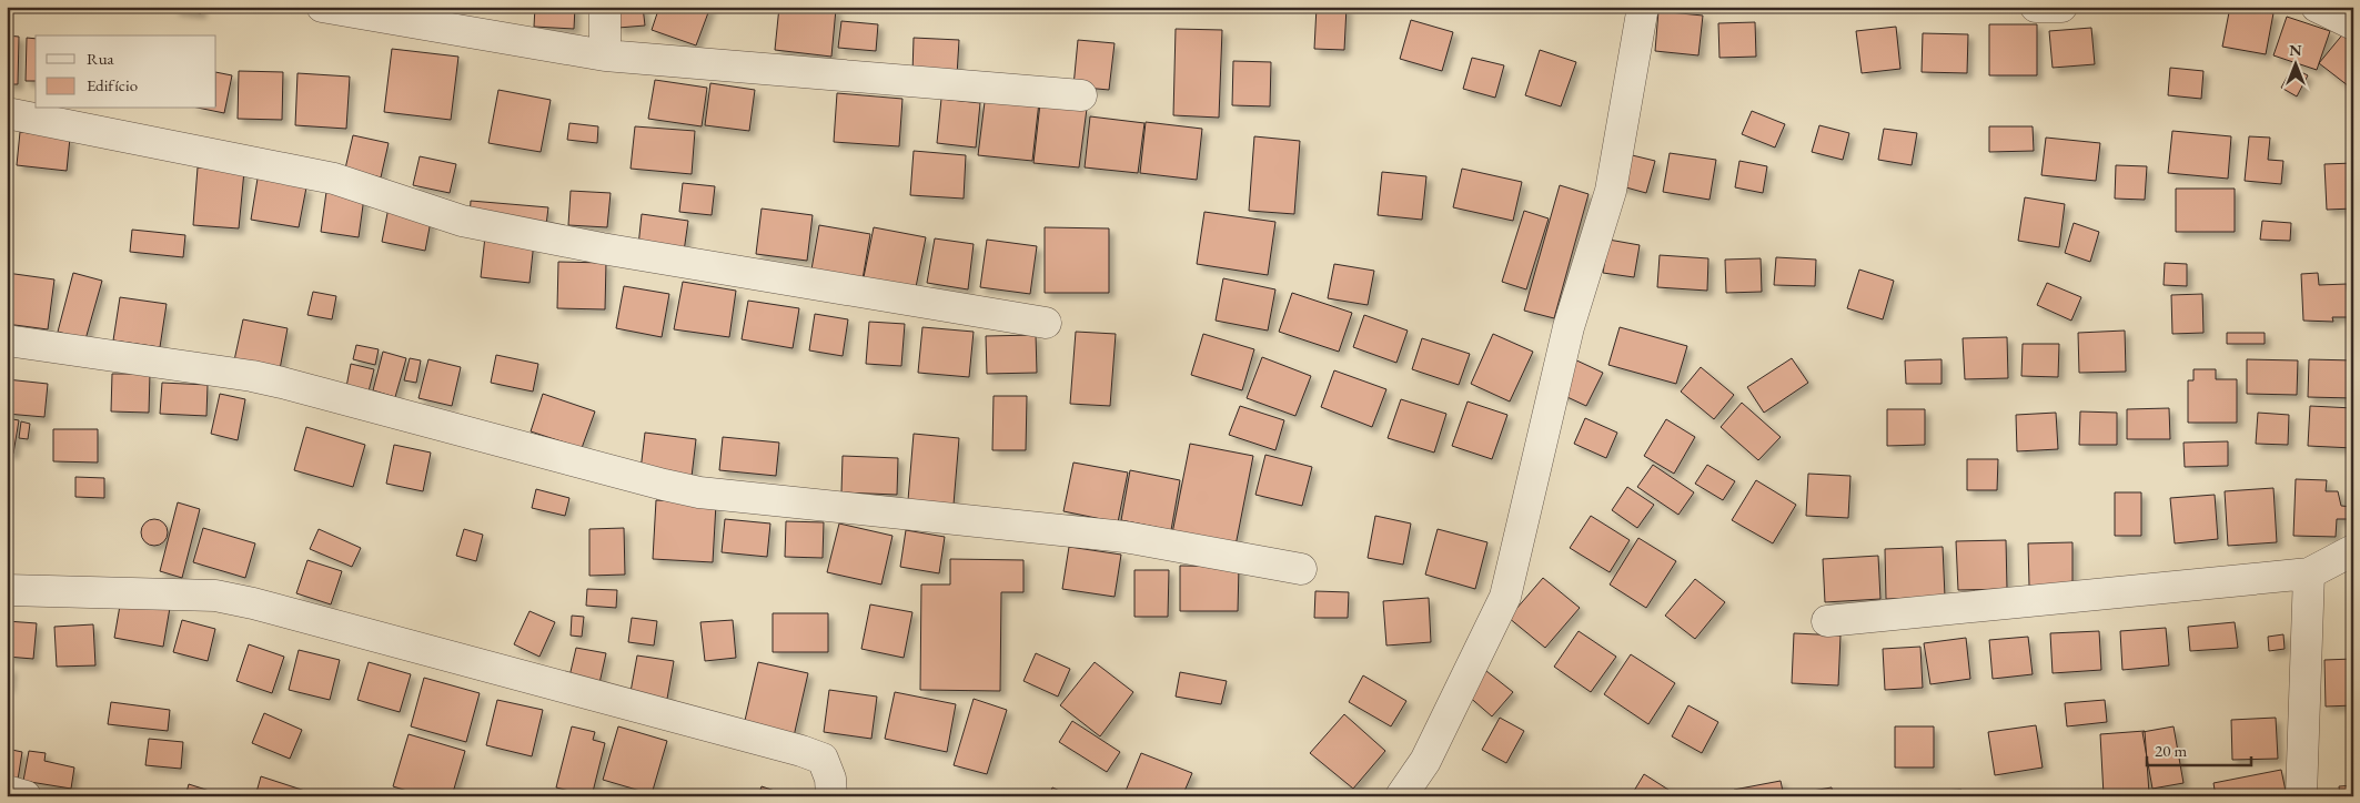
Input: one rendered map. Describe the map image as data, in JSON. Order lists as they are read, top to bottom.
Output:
{
  "legend": ["Rua", "Edifício"],
  "scale_bar": "20 m",
  "north": "top"
}
